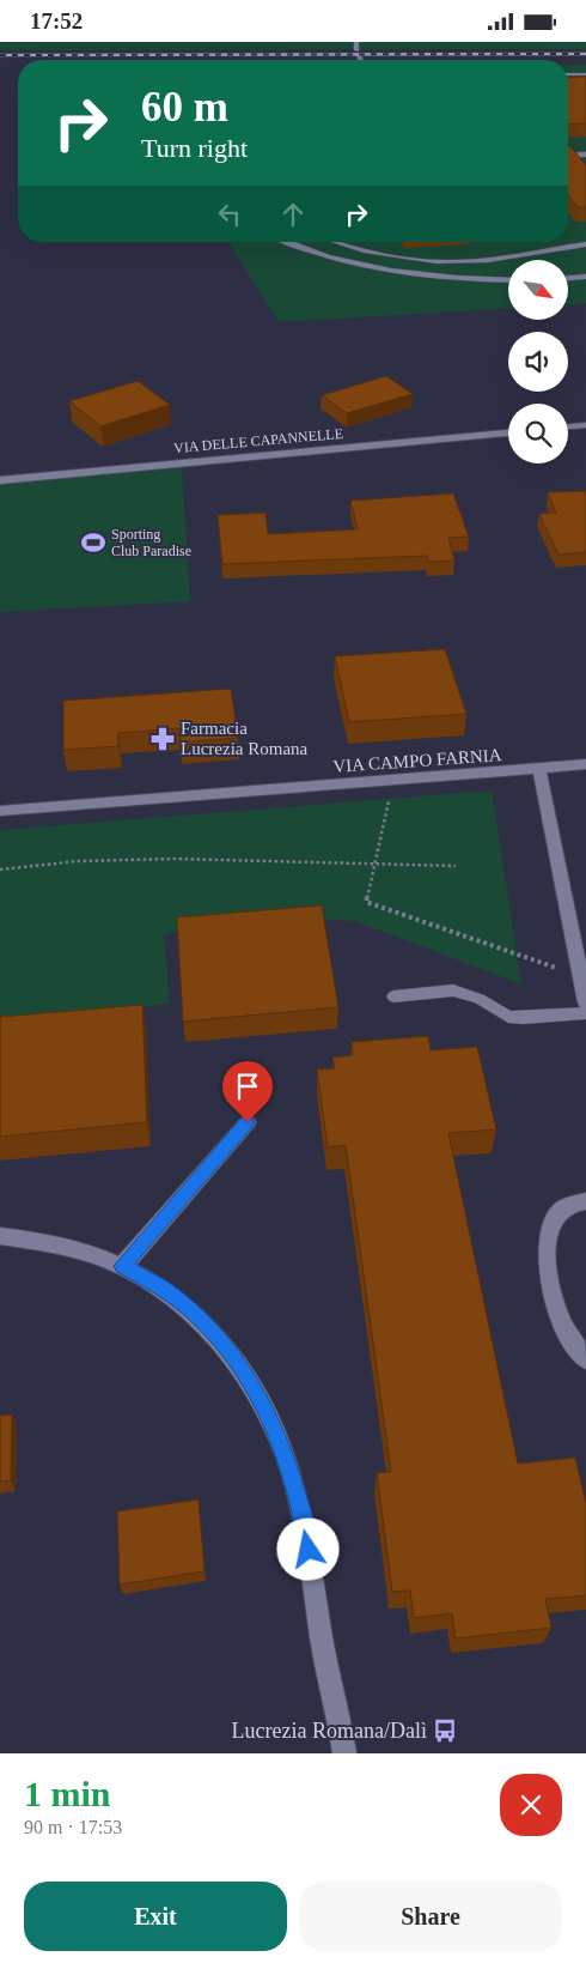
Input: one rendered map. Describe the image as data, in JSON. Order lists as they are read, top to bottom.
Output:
{
  "streets": {
    "street": ["VIA DELLE CAPANNELLE", "VIA CAMPO FARNIA"]
  },
  "places": {
    "sports": ["Sporting Club Paradise"],
    "pharmacy": ["Farmacia Lucrezia Romana"],
    "bus stop": ["Lucrezia Romana/Dalì"]
  },
  "north": "bottom right",
  "page": {
    "status": "17:52",
    "turn": ["60 m", "Turn right"],
    "heading": ["1 min", "90 m · 17:53"],
    "buttons": ["Exit", "Share"]
  }
}
